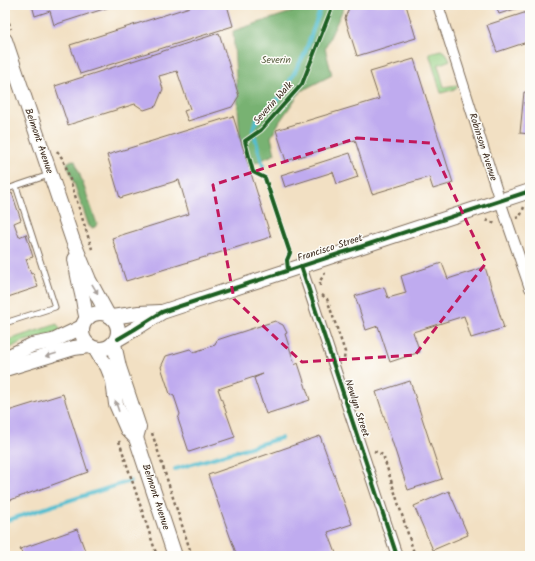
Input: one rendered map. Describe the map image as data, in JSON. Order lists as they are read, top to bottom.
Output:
{
  "streets": {
    "main road": ["Belmont Avenue", "Francisco Street"],
    "street": ["Robinson Avenue", "Newlyn Street"],
    "cycle path": ["Severin Walk"]
  },
  "crossings": [
    ["Belmont Avenue", "Francisco Street"],
    ["Robinson Avenue", "Francisco Street"],
    ["Francisco Street", "Newlyn Street"]
  ],
  "parks": ["Severin"]
}
